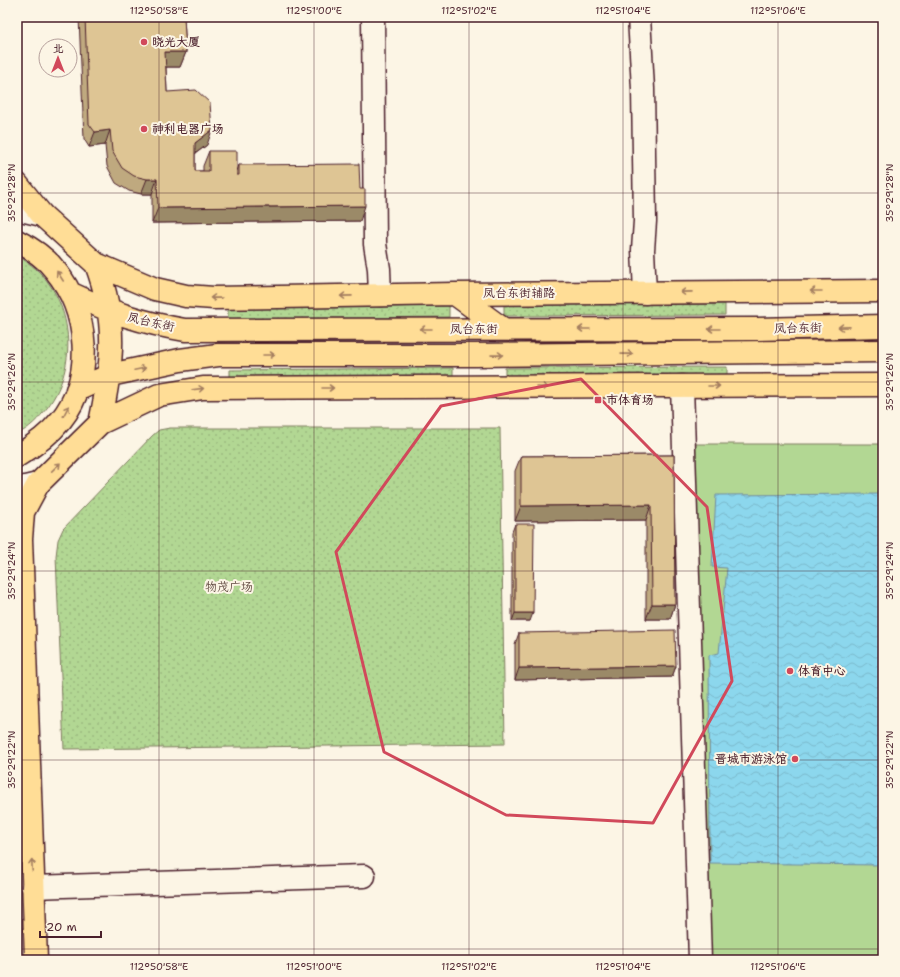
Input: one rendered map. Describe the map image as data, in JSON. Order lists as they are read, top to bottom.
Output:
{
  "streets": {
    "main road": ["凤台东街辅路", "凤台东街"]
  },
  "parks": ["物茂广场"],
  "places": {
    "other": [
      "晓光大厦",
      "神利电器广场",
      "体育中心",
      "晋城市游泳馆"
    ],
    "transit": ["市体育场"]
  },
  "scale_bar": "20 m",
  "north": "top",
  "coordinates": [
    "112°50'58\"E",
    "112°51'00\"E",
    "112°51'02\"E",
    "112°51'04\"E",
    "112°51'06\"E",
    "35°29'28\"N",
    "35°29'26\"N",
    "35°29'24\"N",
    "35°29'22\"N"
  ]
}
